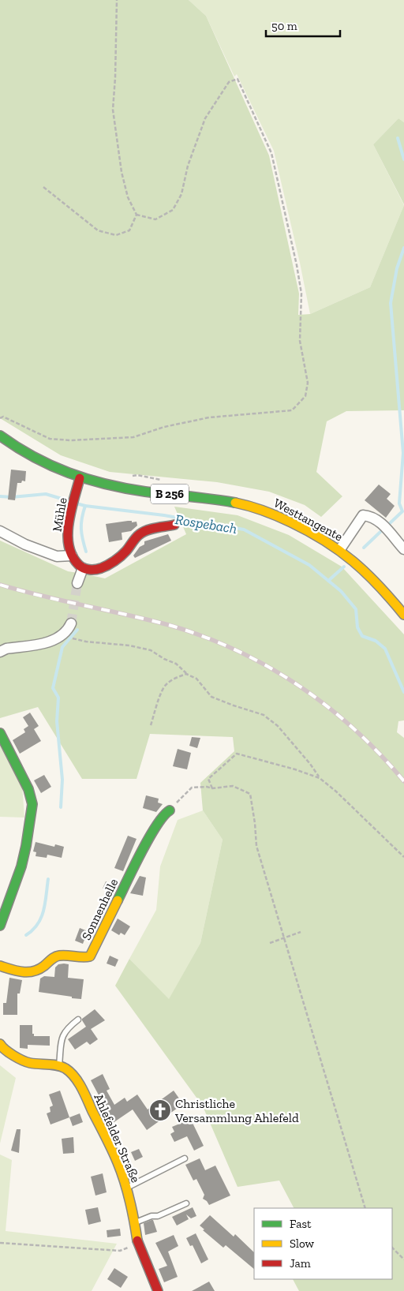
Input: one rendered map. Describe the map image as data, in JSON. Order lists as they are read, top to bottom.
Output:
{
  "streets": {
    "street": [
      "B 256",
      "Mühle",
      "Westtangente",
      "Sonnenhelle",
      "Ahlefelder Straße"
    ]
  },
  "crossings": [
    ["Mühle", "Westtangente"]
  ],
  "water": ["Rospebach"],
  "places": {
    "church": ["Christliche Versammlung Ahlefeld"]
  },
  "legend": ["Fast", "Slow", "Jam"],
  "scale_bar": "50 m"
}
